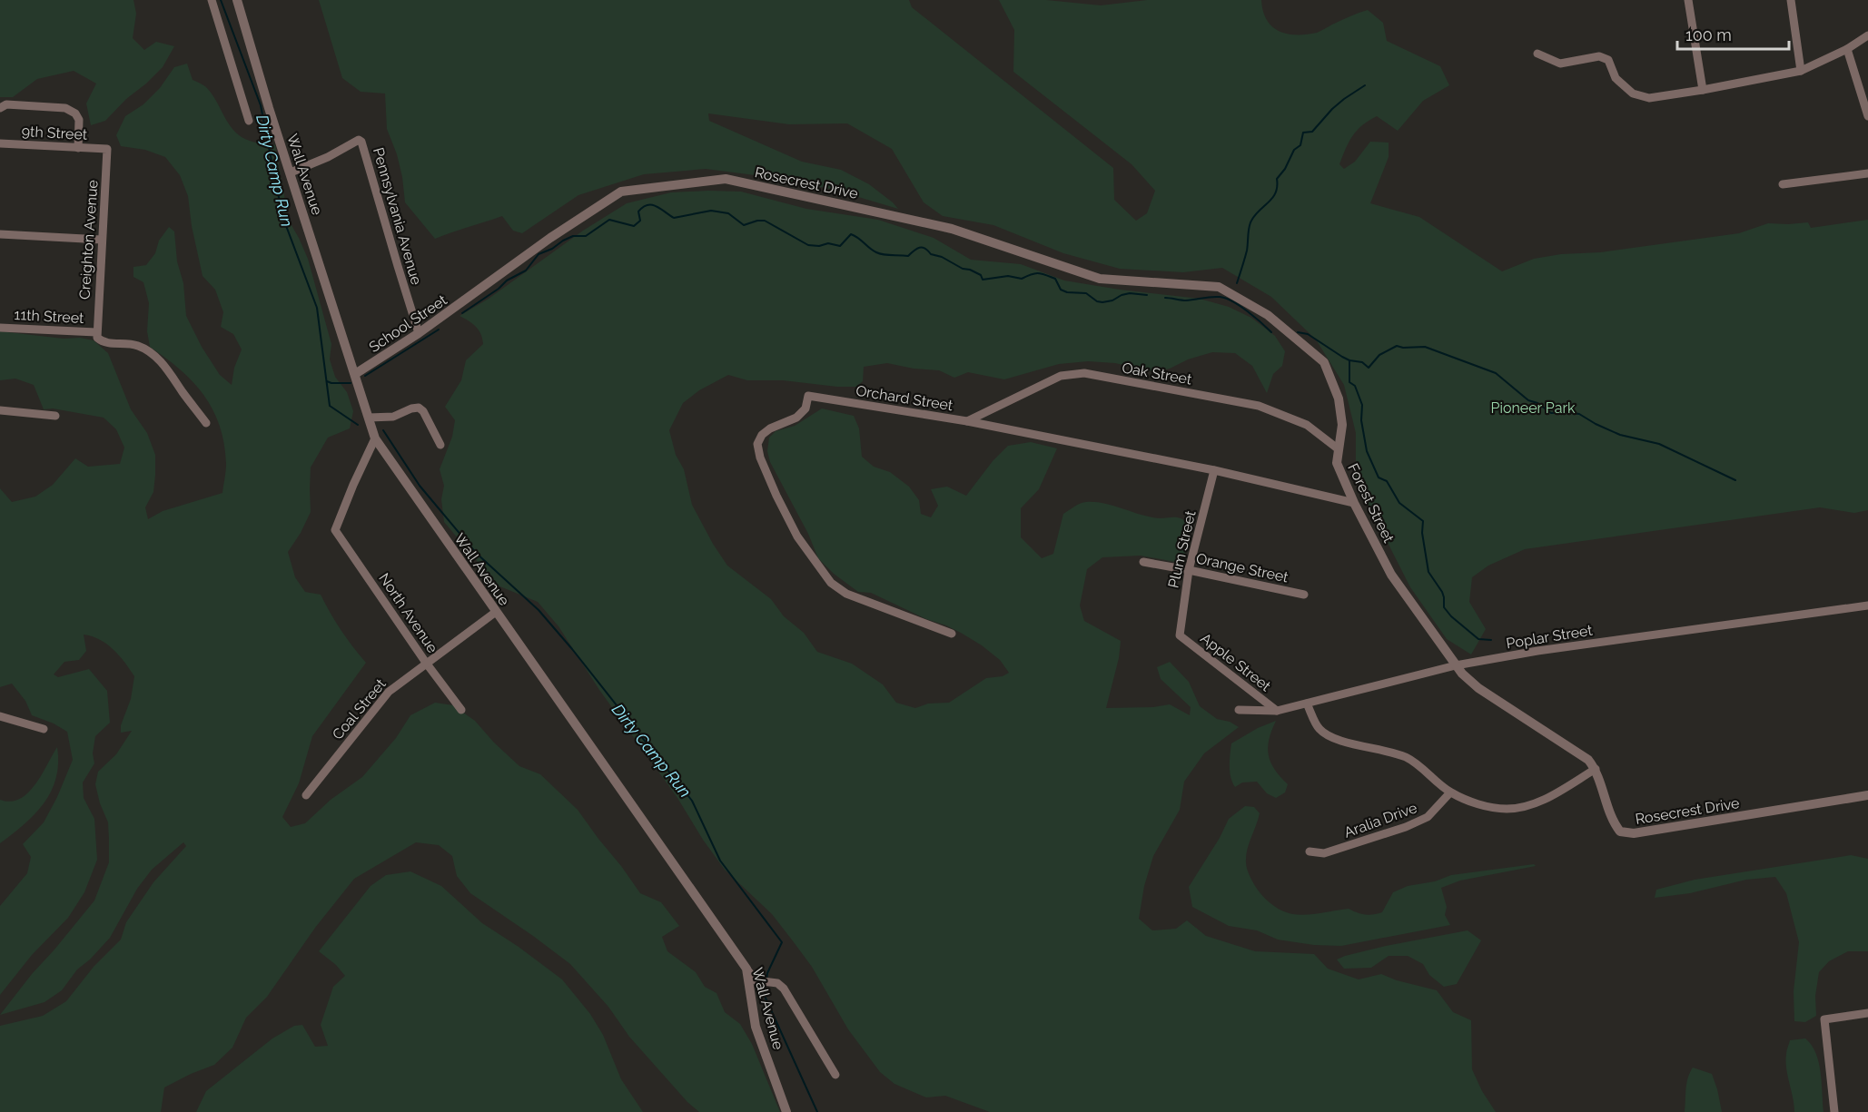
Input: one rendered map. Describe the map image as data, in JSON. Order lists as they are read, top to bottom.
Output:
{
  "streets": {
    "street": [
      "9th Street",
      "Wall Avenue",
      "Rosecrest Drive",
      "Pennsylvania Avenue",
      "Creighton Avenue",
      "11th Street",
      "School Street",
      "Oak Street",
      "Orchard Street",
      "Forest Street",
      "Plum Street",
      "Orange Street",
      "North Avenue",
      "Poplar Street",
      "Apple Street",
      "Coal Street",
      "Aralia Drive"
    ]
  },
  "crossings": [
    ["9th Street", "Creighton Avenue"],
    ["Wall Avenue", "Pennsylvania Avenue"],
    ["Wall Avenue", "School Street"],
    ["Wall Avenue", "North Avenue"],
    ["Wall Avenue", "Coal Street"],
    ["Rosecrest Drive", "School Street"],
    ["Rosecrest Drive", "Forest Street"],
    ["Pennsylvania Avenue", "School Street"],
    ["Creighton Avenue", "11th Street"],
    ["Oak Street", "Orchard Street"],
    ["Oak Street", "Forest Street"],
    ["Orchard Street", "Forest Street"],
    ["Orchard Street", "Plum Street"],
    ["Forest Street", "Poplar Street"],
    ["Plum Street", "Orange Street"],
    ["Plum Street", "Apple Street"],
    ["North Avenue", "Coal Street"],
    ["Poplar Street", "Apple Street"]
  ],
  "water": ["Dirty Camp Run"],
  "parks": ["Pioneer Park"],
  "scale_bar": "100 m"
}
